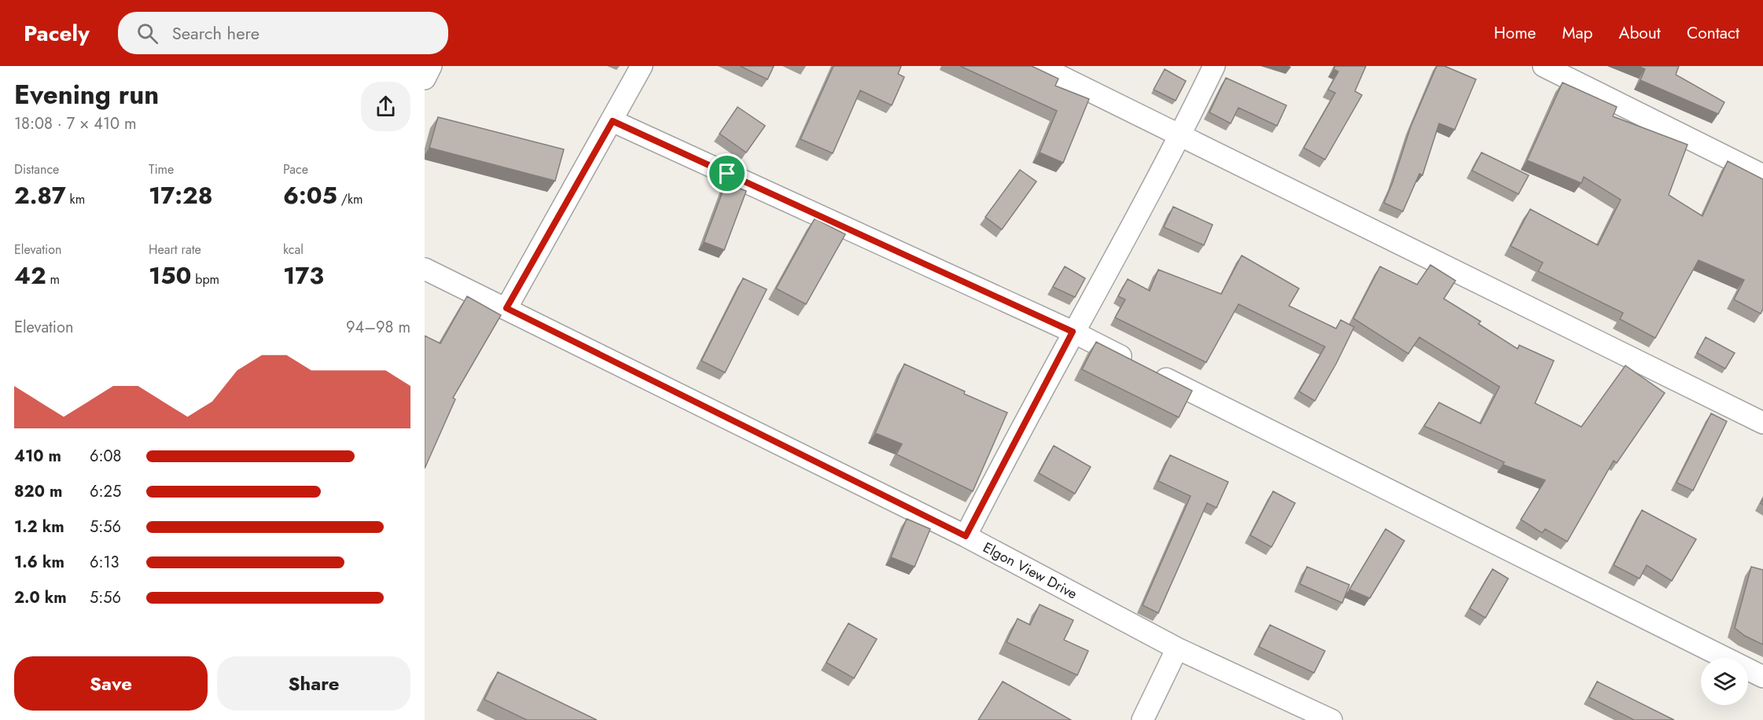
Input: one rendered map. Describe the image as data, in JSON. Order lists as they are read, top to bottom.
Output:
{
  "streets": {
    "street": ["Elgon View Drive"]
  },
  "page": {
    "header": "Pacely",
    "search": "Search here",
    "nav": [
      "Home",
      "Map",
      "About",
      "Contact"
    ],
    "heading": ["Evening run", "18:08 · 7 × 410 m"],
    "stats": [
      ["Distance", "2.87 km"],
      ["Time", "17:28"],
      ["Pace", "6:05 /km"],
      ["Elevation", "42 m"],
      ["Heart rate", "150 bpm"],
      ["kcal", "173"]
    ],
    "chart": ["Elevation", "94–98 m"],
    "list": [
      {
        "name": "410 m",
        "note": "6:08"
      },
      {
        "name": "820 m",
        "note": "6:25"
      },
      {
        "name": "1.2 km",
        "note": "5:56"
      },
      {
        "name": "1.6 km",
        "note": "6:13"
      },
      {
        "name": "2.0 km",
        "note": "5:56"
      }
    ],
    "buttons": ["Save", "Share"]
  }
}
